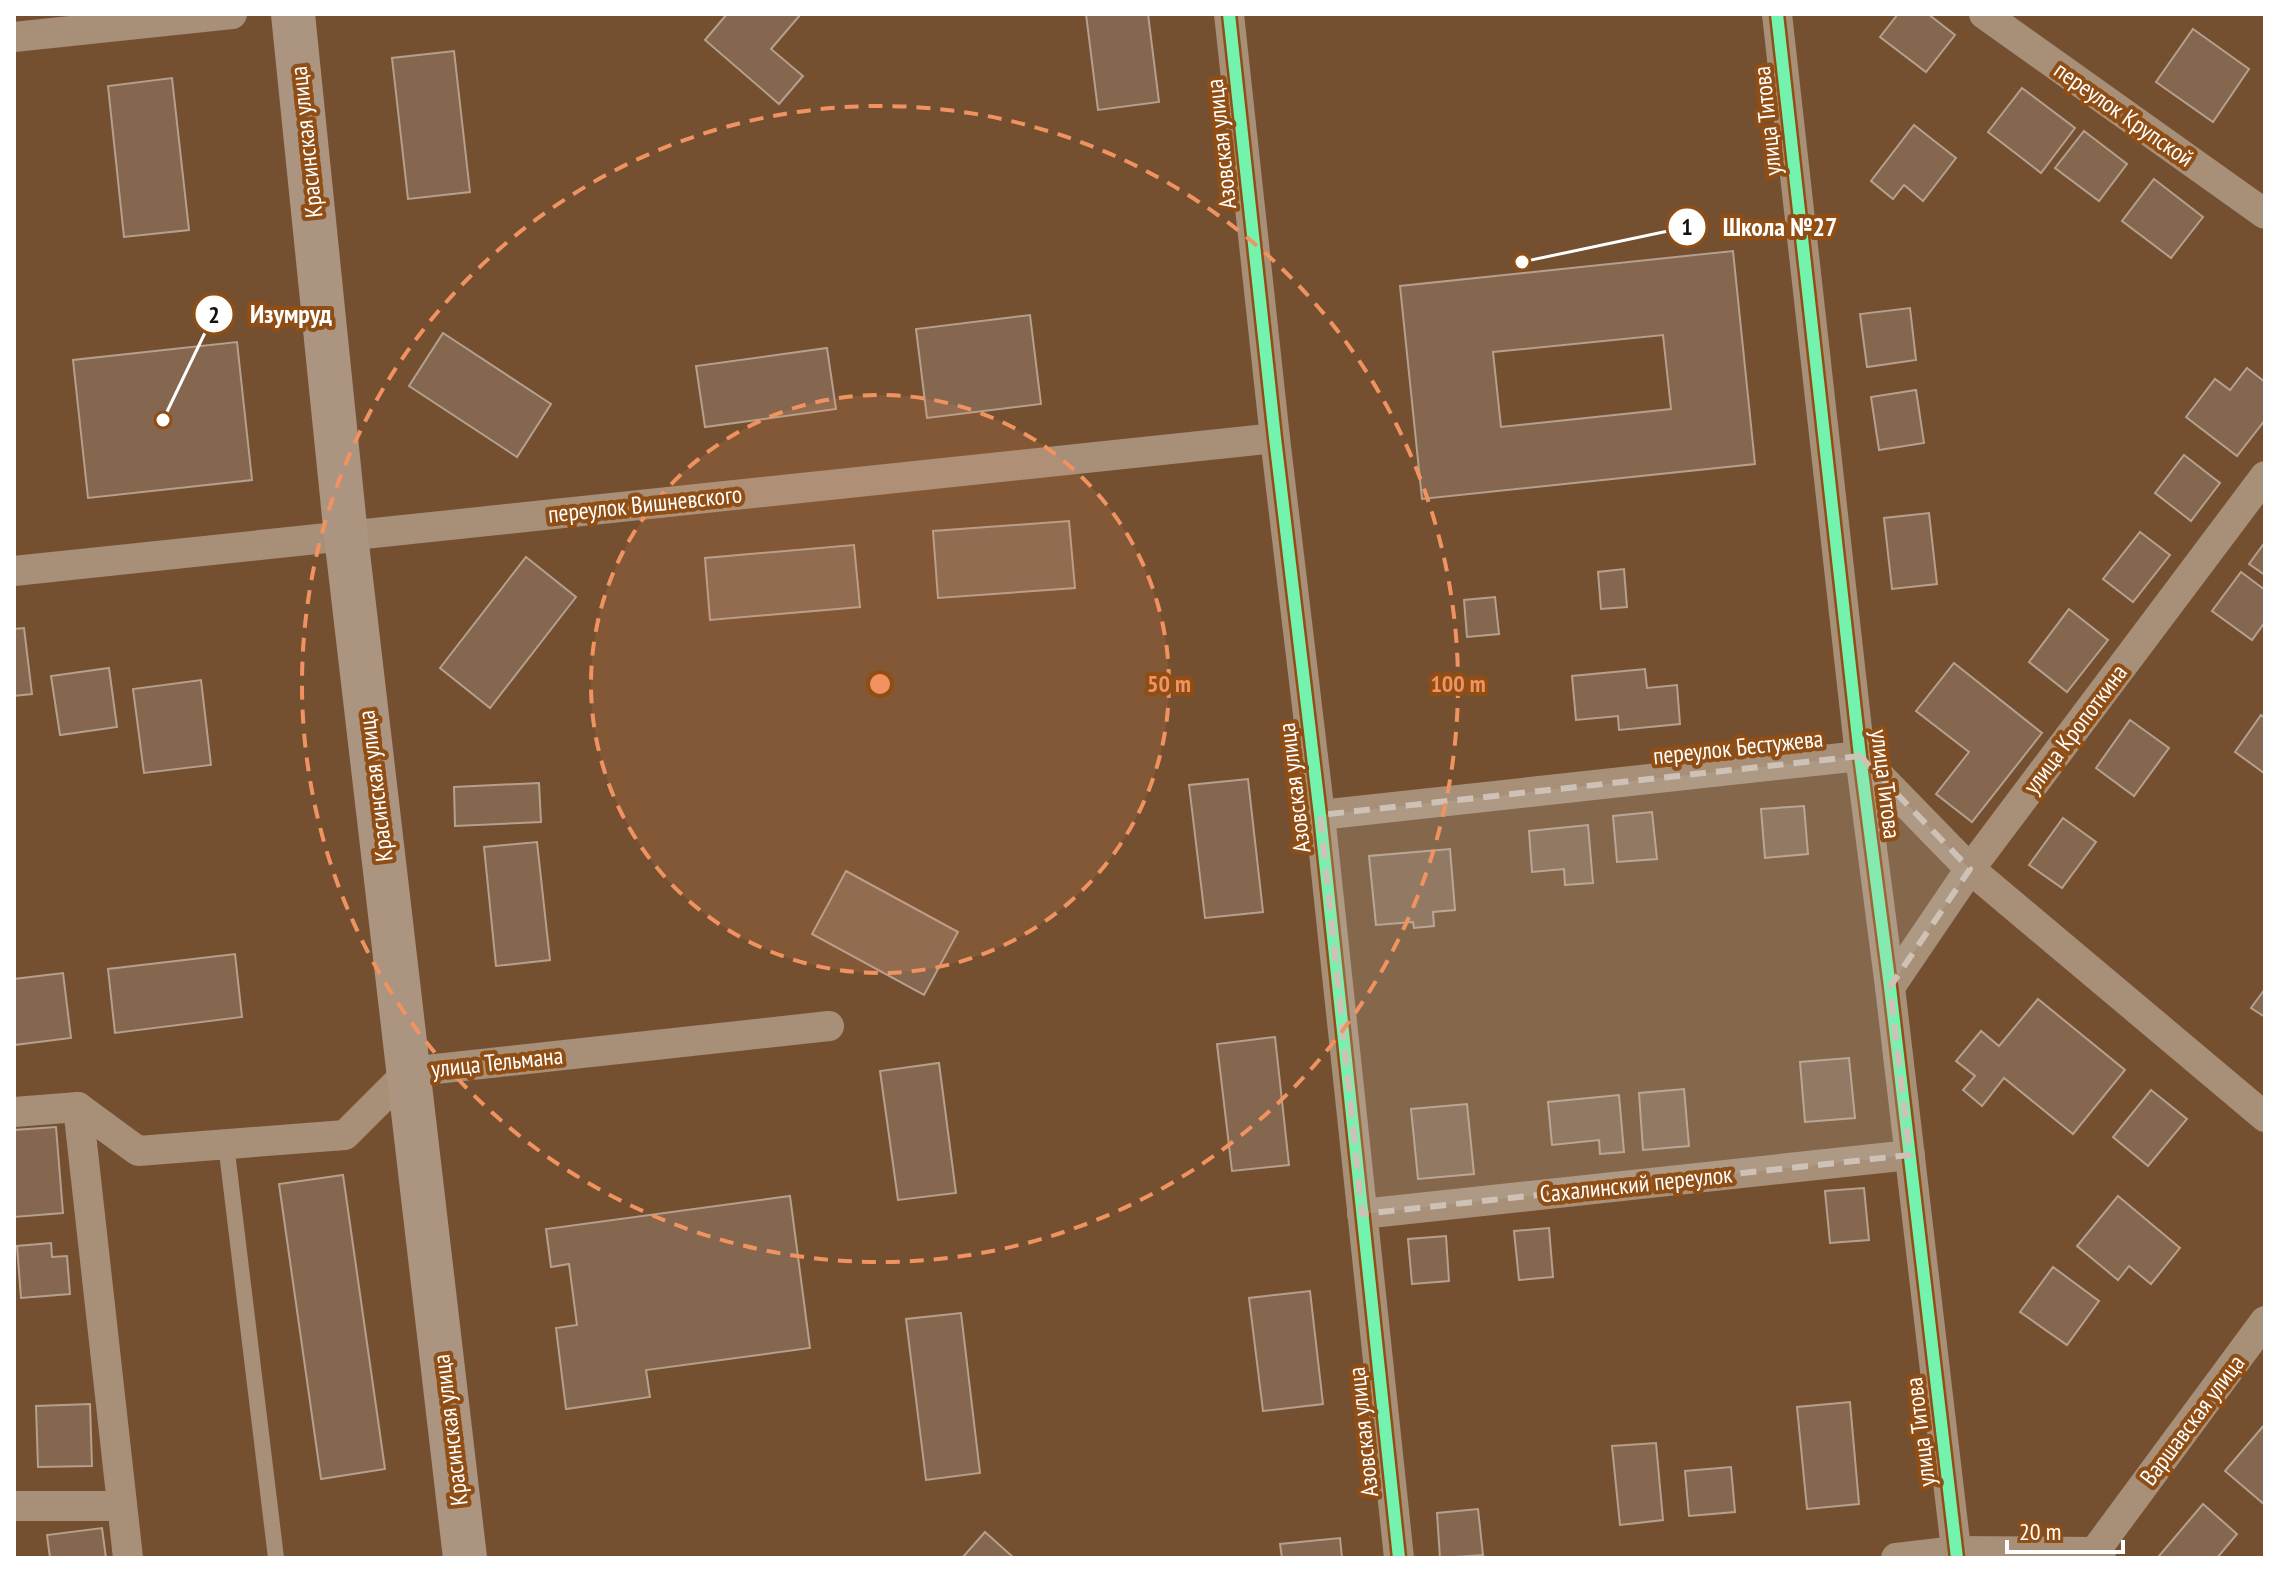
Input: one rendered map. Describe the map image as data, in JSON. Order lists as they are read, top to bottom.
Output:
{
  "streets": {
    "main road": ["Красинская улица"],
    "street": [
      "переулок Крупской",
      "улица Титова",
      "Азовская улица",
      "переулок Вишневского",
      "улица Кропоткина",
      "переулок Бестужева",
      "улица Тельмана",
      "Сахалинский переулок",
      "Варшавская улица"
    ]
  },
  "crossings": [
    ["улица Титова", "улица Кропоткина"],
    ["улица Титова", "переулок Бестужева"],
    ["улица Титова", "Сахалинский переулок"],
    ["Красинская улица", "переулок Вишневского"],
    ["Красинская улица", "улица Тельмана"],
    ["Азовская улица", "переулок Вишневского"],
    ["Азовская улица", "переулок Бестужева"],
    ["Азовская улица", "Сахалинский переулок"],
    ["улица Кропоткина", "переулок Бестужева"]
  ],
  "places": ["Школа №27", "Изумруд"],
  "scale_bar": "20 m",
  "rings": ["50 m", "100 m"]
}
